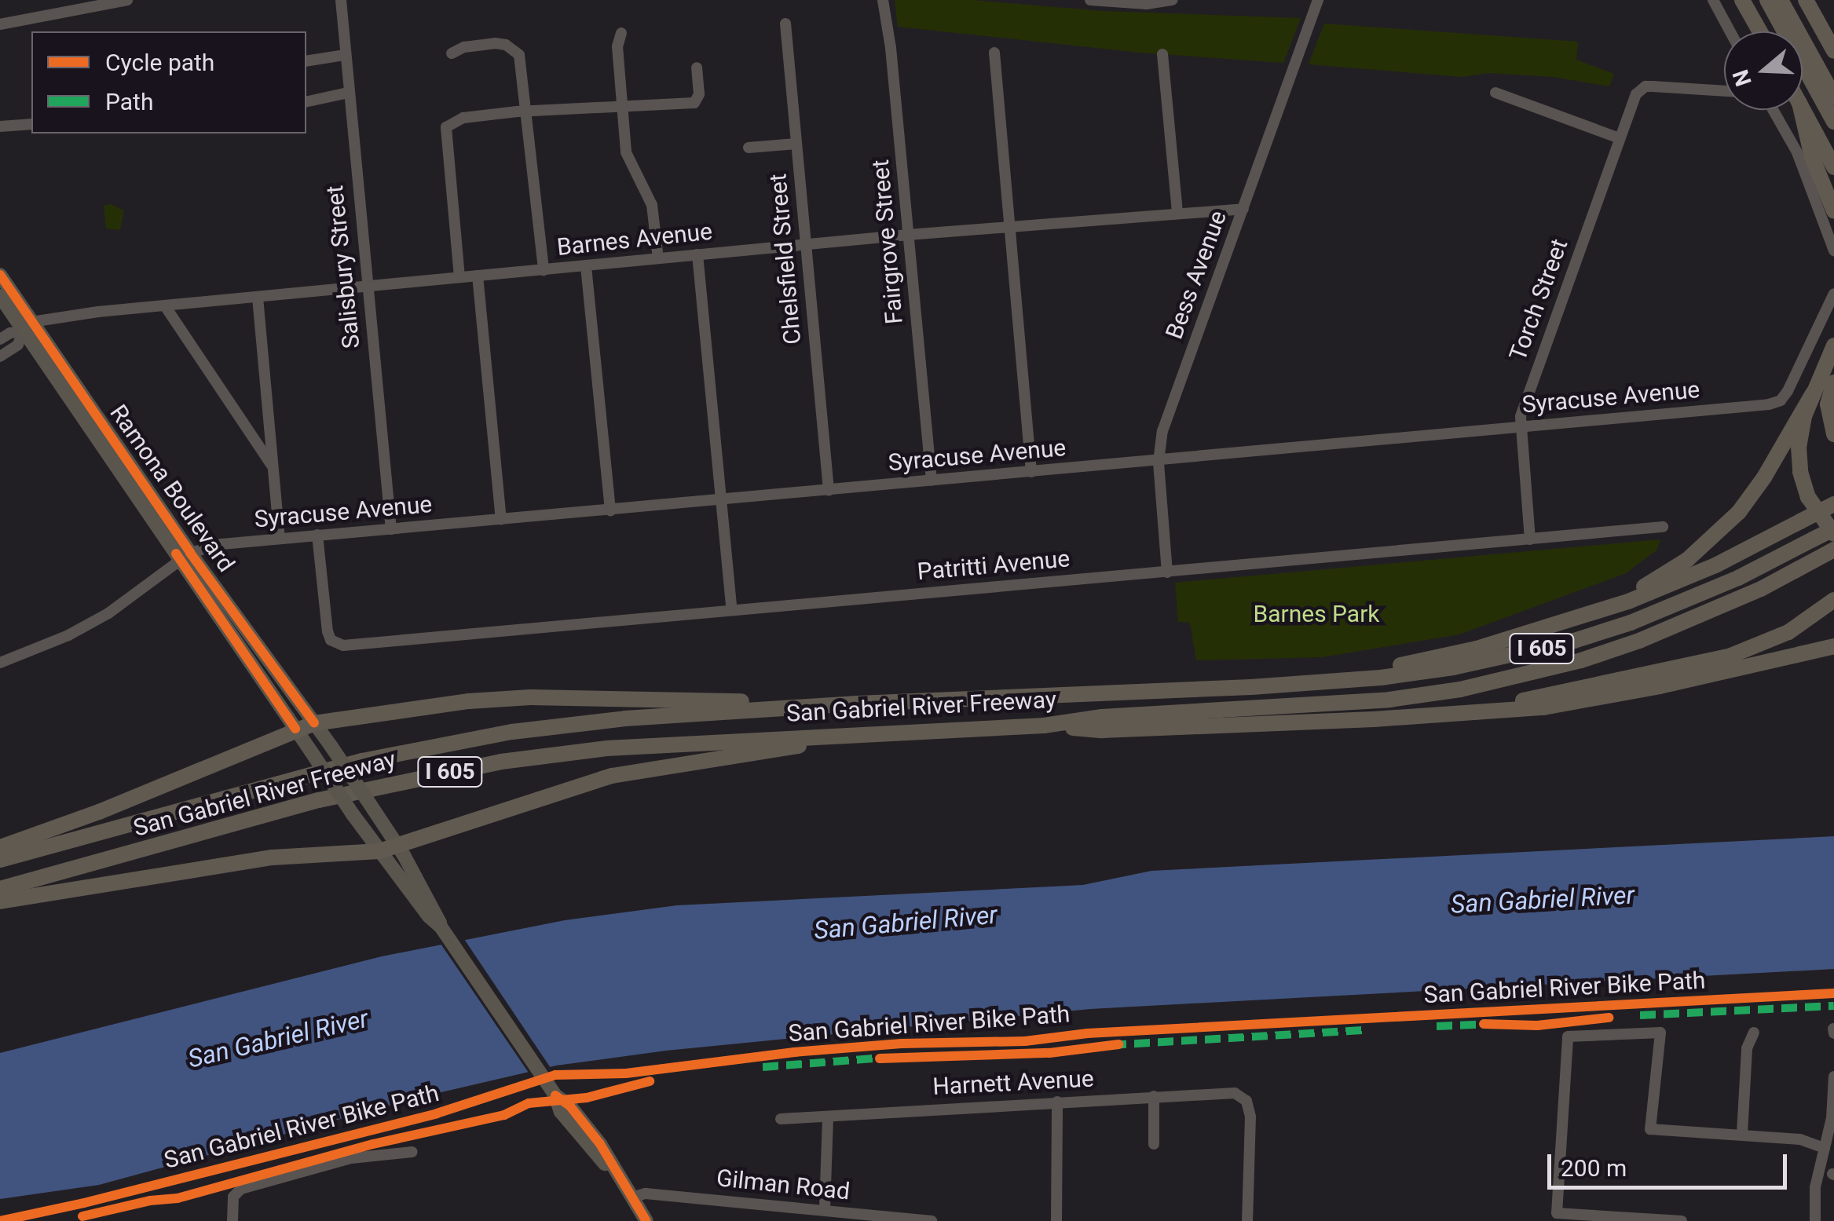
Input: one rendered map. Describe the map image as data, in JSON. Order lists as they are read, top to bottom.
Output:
{
  "streets": {
    "highway": ["I 605", "San Gabriel River Freeway"],
    "main road": ["Ramona Boulevard"],
    "street": [
      "Barnes Avenue",
      "Fairgrove Street",
      "Chelsfield Street",
      "Salisbury Street",
      "Bess Avenue",
      "Torch Street",
      "Syracuse Avenue",
      "Patritti Avenue",
      "Harnett Avenue",
      "Gilman Road"
    ],
    "cycle path": ["San Gabriel River Bike Path"]
  },
  "crossings": [
    ["Barnes Avenue", "Fairgrove Street"],
    ["Barnes Avenue", "Chelsfield Street"],
    ["Barnes Avenue", "Salisbury Street"],
    ["Barnes Avenue", "Bess Avenue"],
    ["Barnes Avenue", "Ramona Boulevard"],
    ["Fairgrove Street", "Syracuse Avenue"],
    ["Chelsfield Street", "Syracuse Avenue"],
    ["Salisbury Street", "Syracuse Avenue"],
    ["Bess Avenue", "Syracuse Avenue"],
    ["Bess Avenue", "Patritti Avenue"],
    ["Torch Street", "Syracuse Avenue"],
    ["Torch Street", "Patritti Avenue"],
    ["Syracuse Avenue", "Ramona Boulevard"],
    ["Syracuse Avenue", "Patritti Avenue"],
    ["Ramona Boulevard", "Gilman Road"]
  ],
  "water": ["San Gabriel River"],
  "parks": ["Barnes Park"],
  "legend": ["Cycle path", "Path"],
  "scale_bar": "200 m",
  "north": "left"
}
